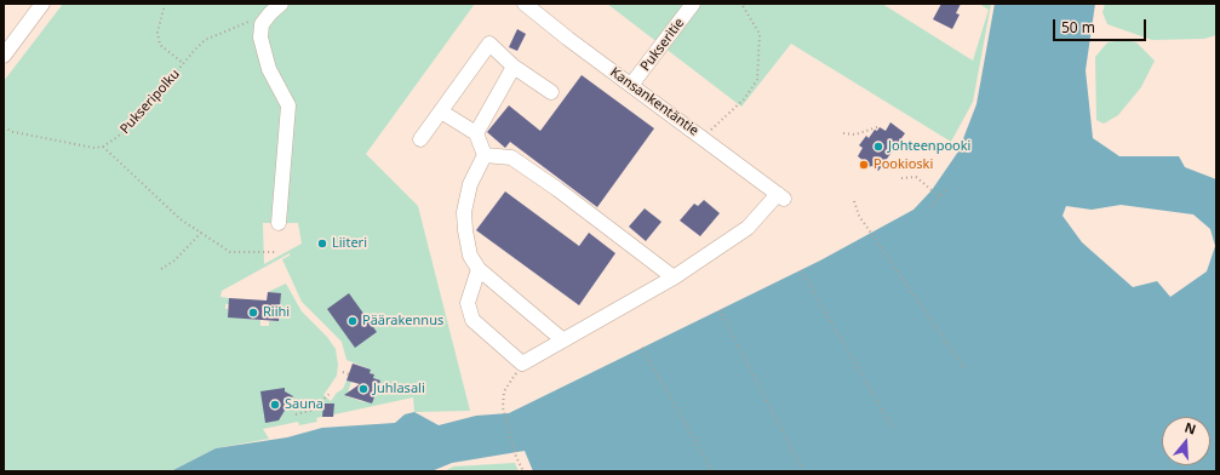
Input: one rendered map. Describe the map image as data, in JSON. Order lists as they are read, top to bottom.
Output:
{
  "streets": {
    "street": ["Pukseritie", "Kansankentäntie"],
    "path": ["Pukseripolku"]
  },
  "crossings": [
    ["Pukseritie", "Kansankentäntie"]
  ],
  "places": [
    "Johteenpooki",
    "Pookioski",
    "Liiteri",
    "Riihi",
    "Päärakennus",
    "Juhlasali",
    "Sauna"
  ],
  "scale_bar": "50 m",
  "north": "top"
}
